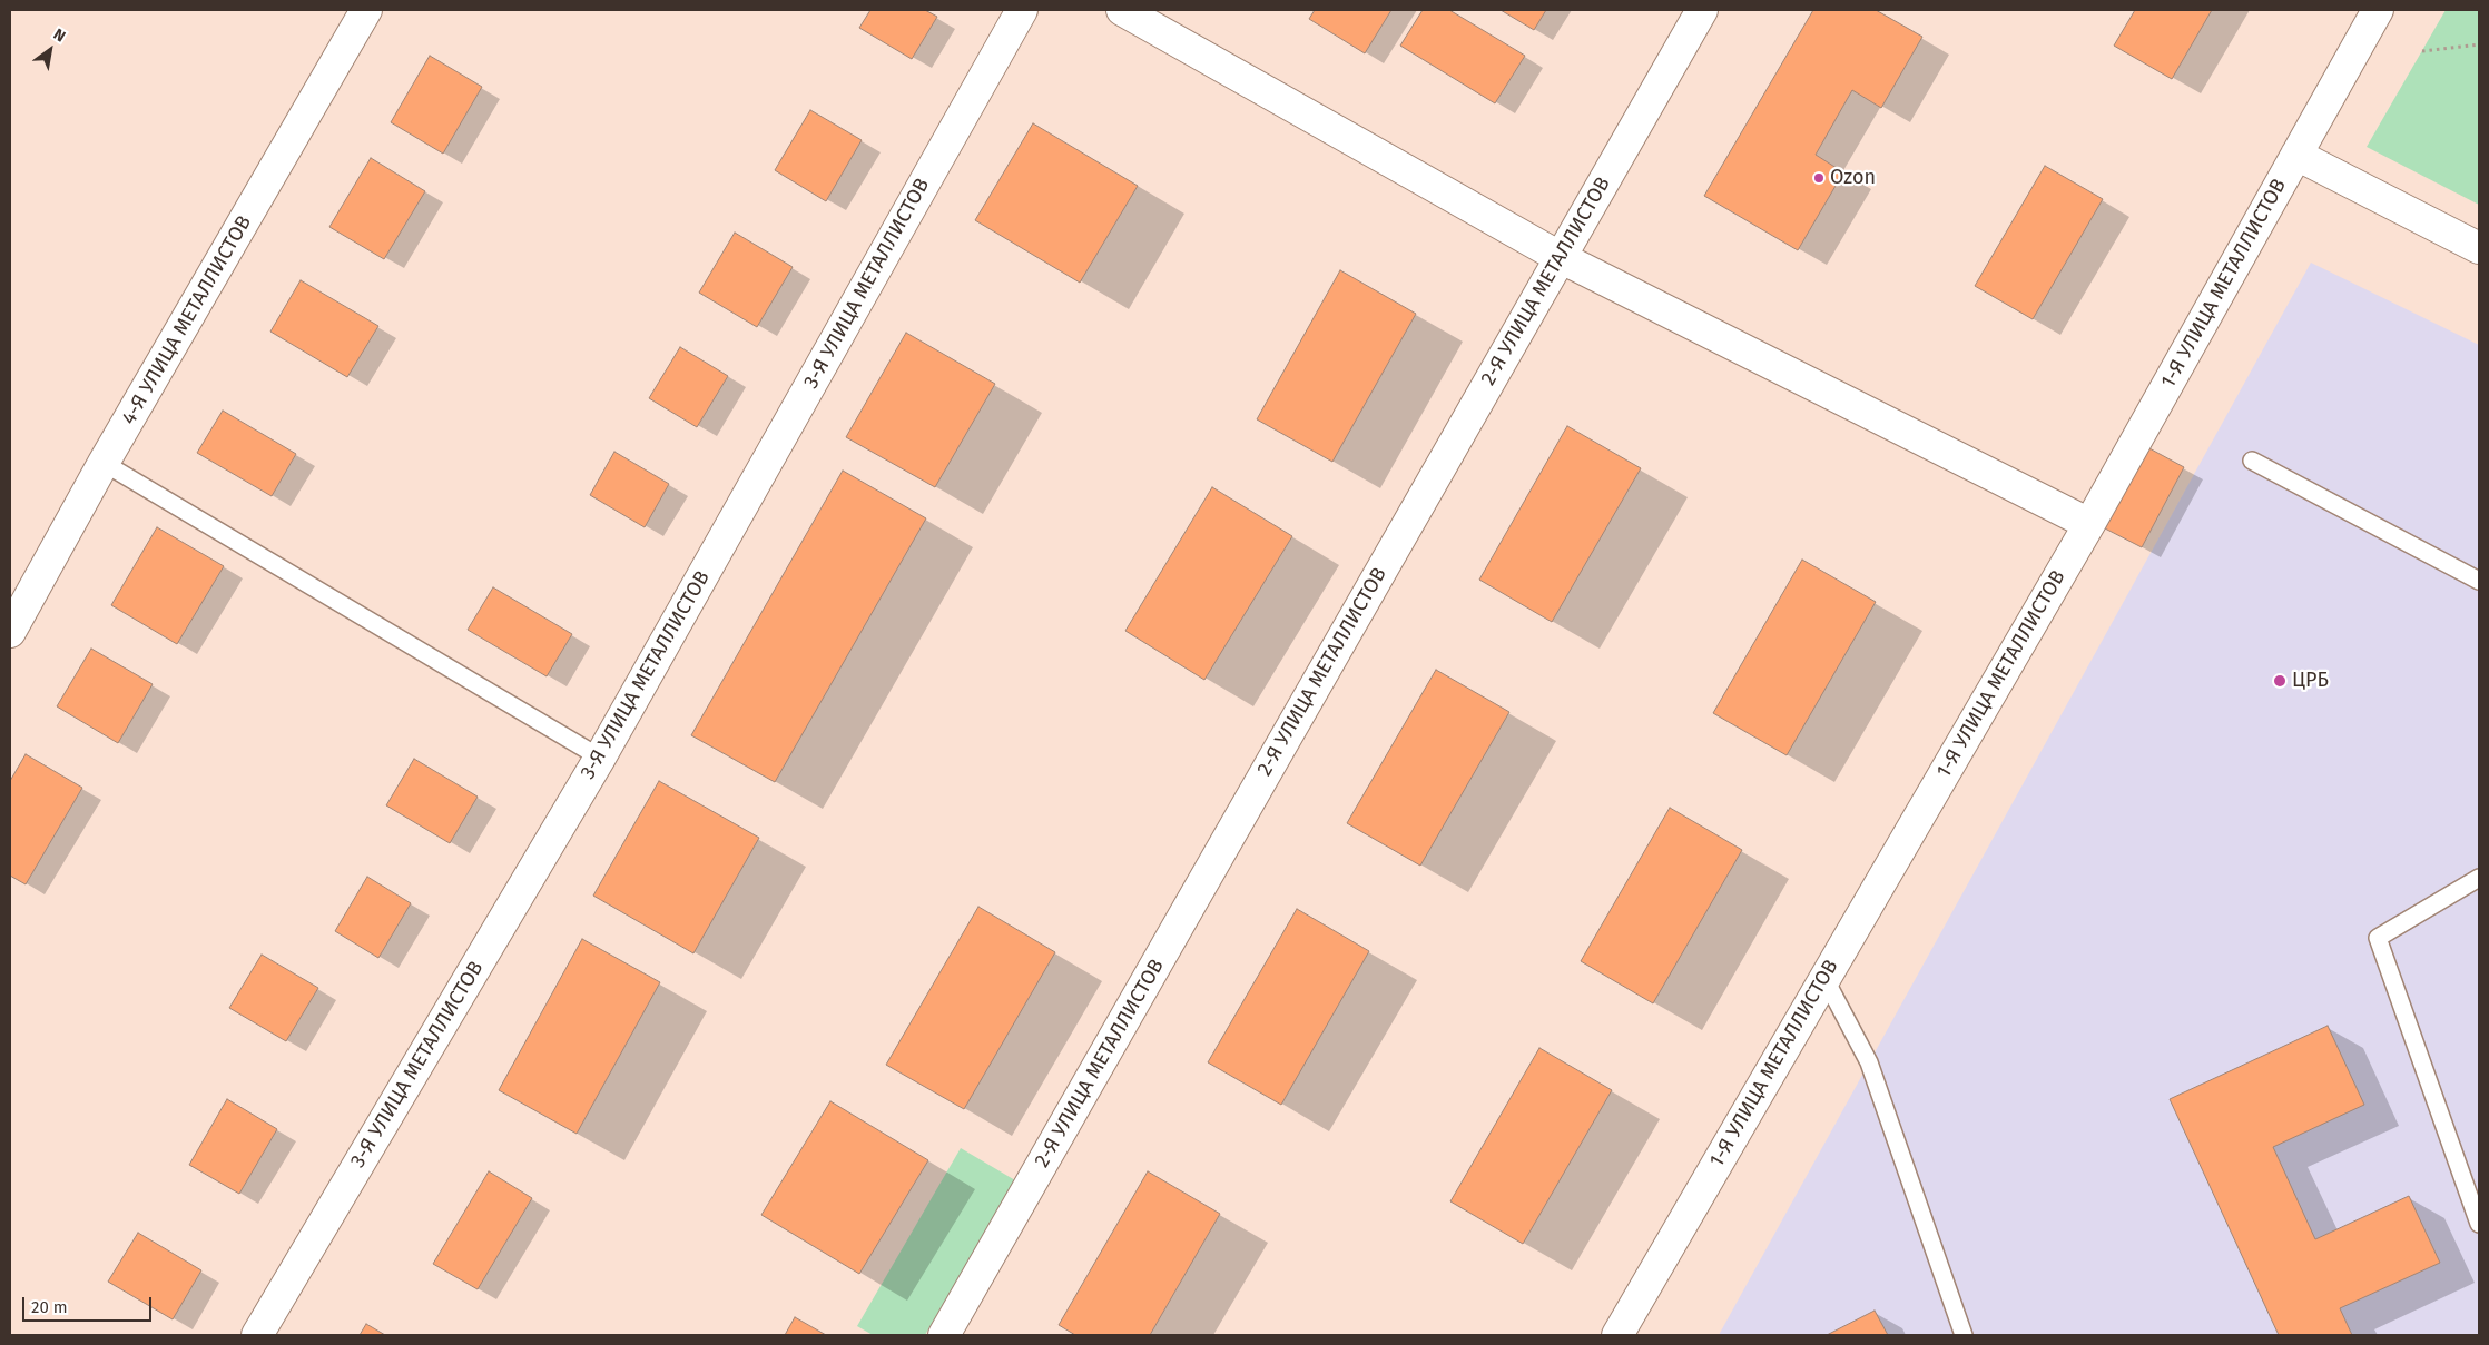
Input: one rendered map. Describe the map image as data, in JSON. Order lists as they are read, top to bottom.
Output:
{
  "streets": {
    "street": [
      "2-Я УЛИЦА МЕТАЛЛИСТОВ",
      "3-Я УЛИЦА МЕТАЛЛИСТОВ",
      "1-Я УЛИЦА МЕТАЛЛИСТОВ",
      "4-Я УЛИЦА МЕТАЛЛИСТОВ"
    ]
  },
  "places": ["Ozon", "ЦРБ"],
  "scale_bar": "20 m",
  "north": "top right"
}
